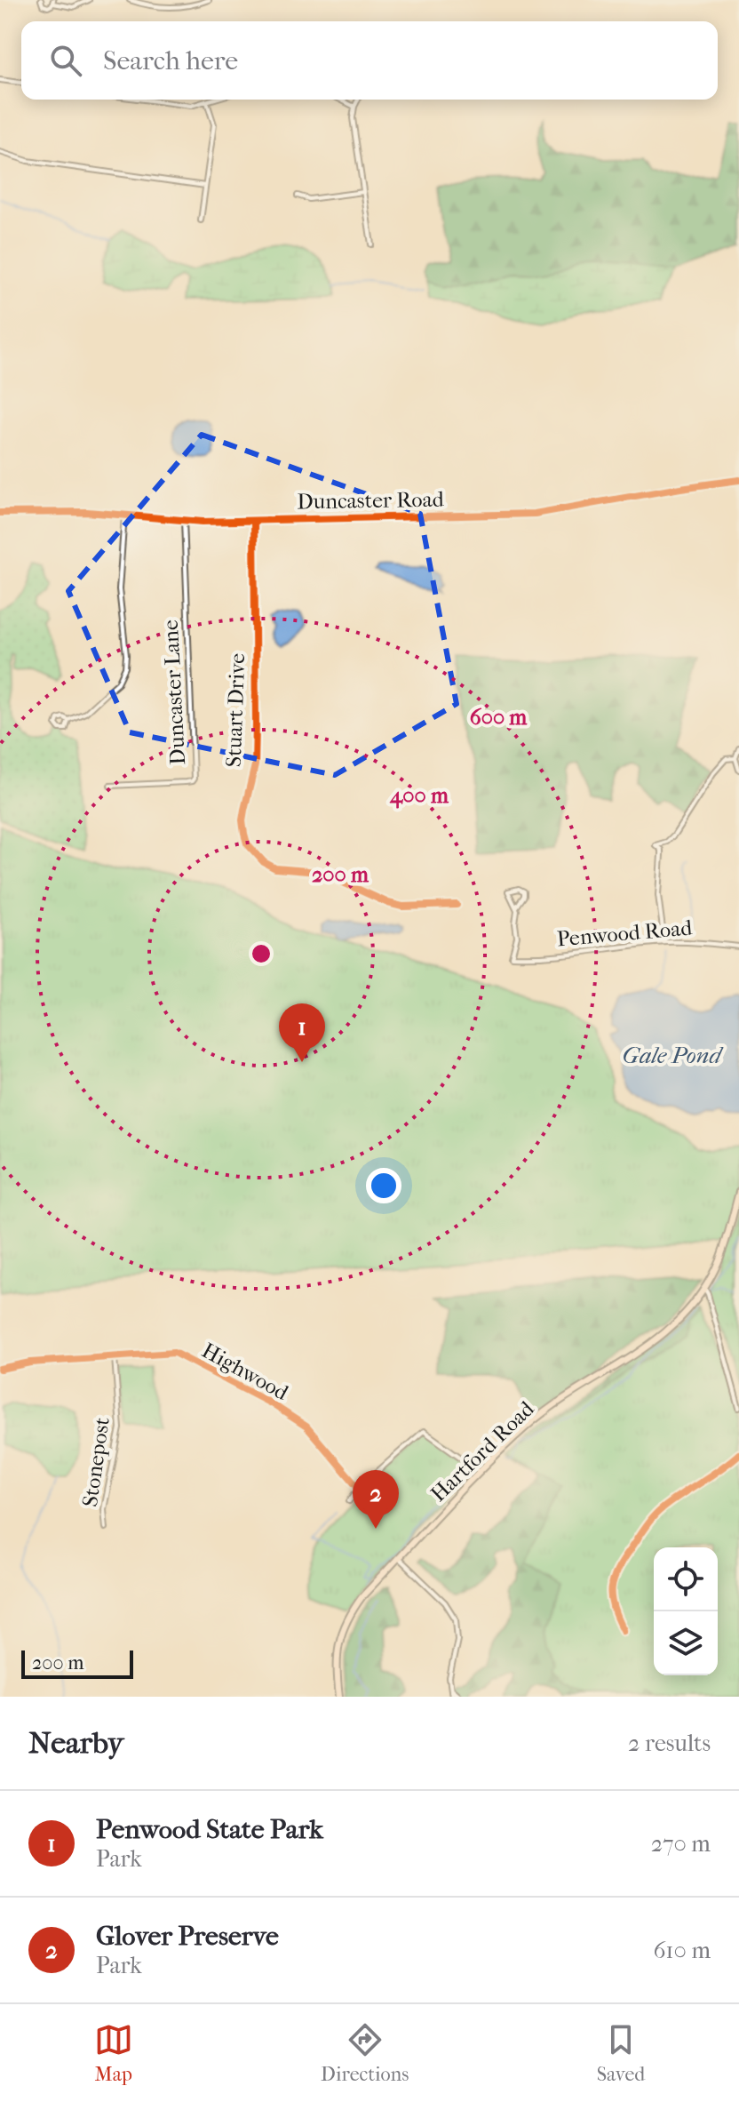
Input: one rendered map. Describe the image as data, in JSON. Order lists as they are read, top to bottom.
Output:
{
  "streets": {
    "street": [
      "Duncaster Road",
      "Duncaster Lane",
      "Stuart Drive",
      "Penwood Road",
      "Highwood",
      "Hartford Road",
      "Stonepost"
    ]
  },
  "crossings": [
    ["Duncaster Road", "Duncaster Lane"],
    ["Duncaster Road", "Stuart Drive"],
    ["Highwood", "Stonepost"]
  ],
  "water": ["Gale Pond"],
  "scale_bar": "200 m",
  "page": {
    "search": "Search here",
    "pins": ["1", "2"],
    "scale": "200 m",
    "heading": ["Nearby", "2 results"],
    "list": [
      {
        "mark": "1",
        "name": "Penwood State Park",
        "note": "Park",
        "value": "270 m"
      },
      {
        "mark": "2",
        "name": "Glover Preserve",
        "note": "Park",
        "value": "610 m"
      }
    ],
    "nav": ["Map", "Directions", "Saved"]
  },
  "rings": ["600 m", "400 m", "200 m"]
}
